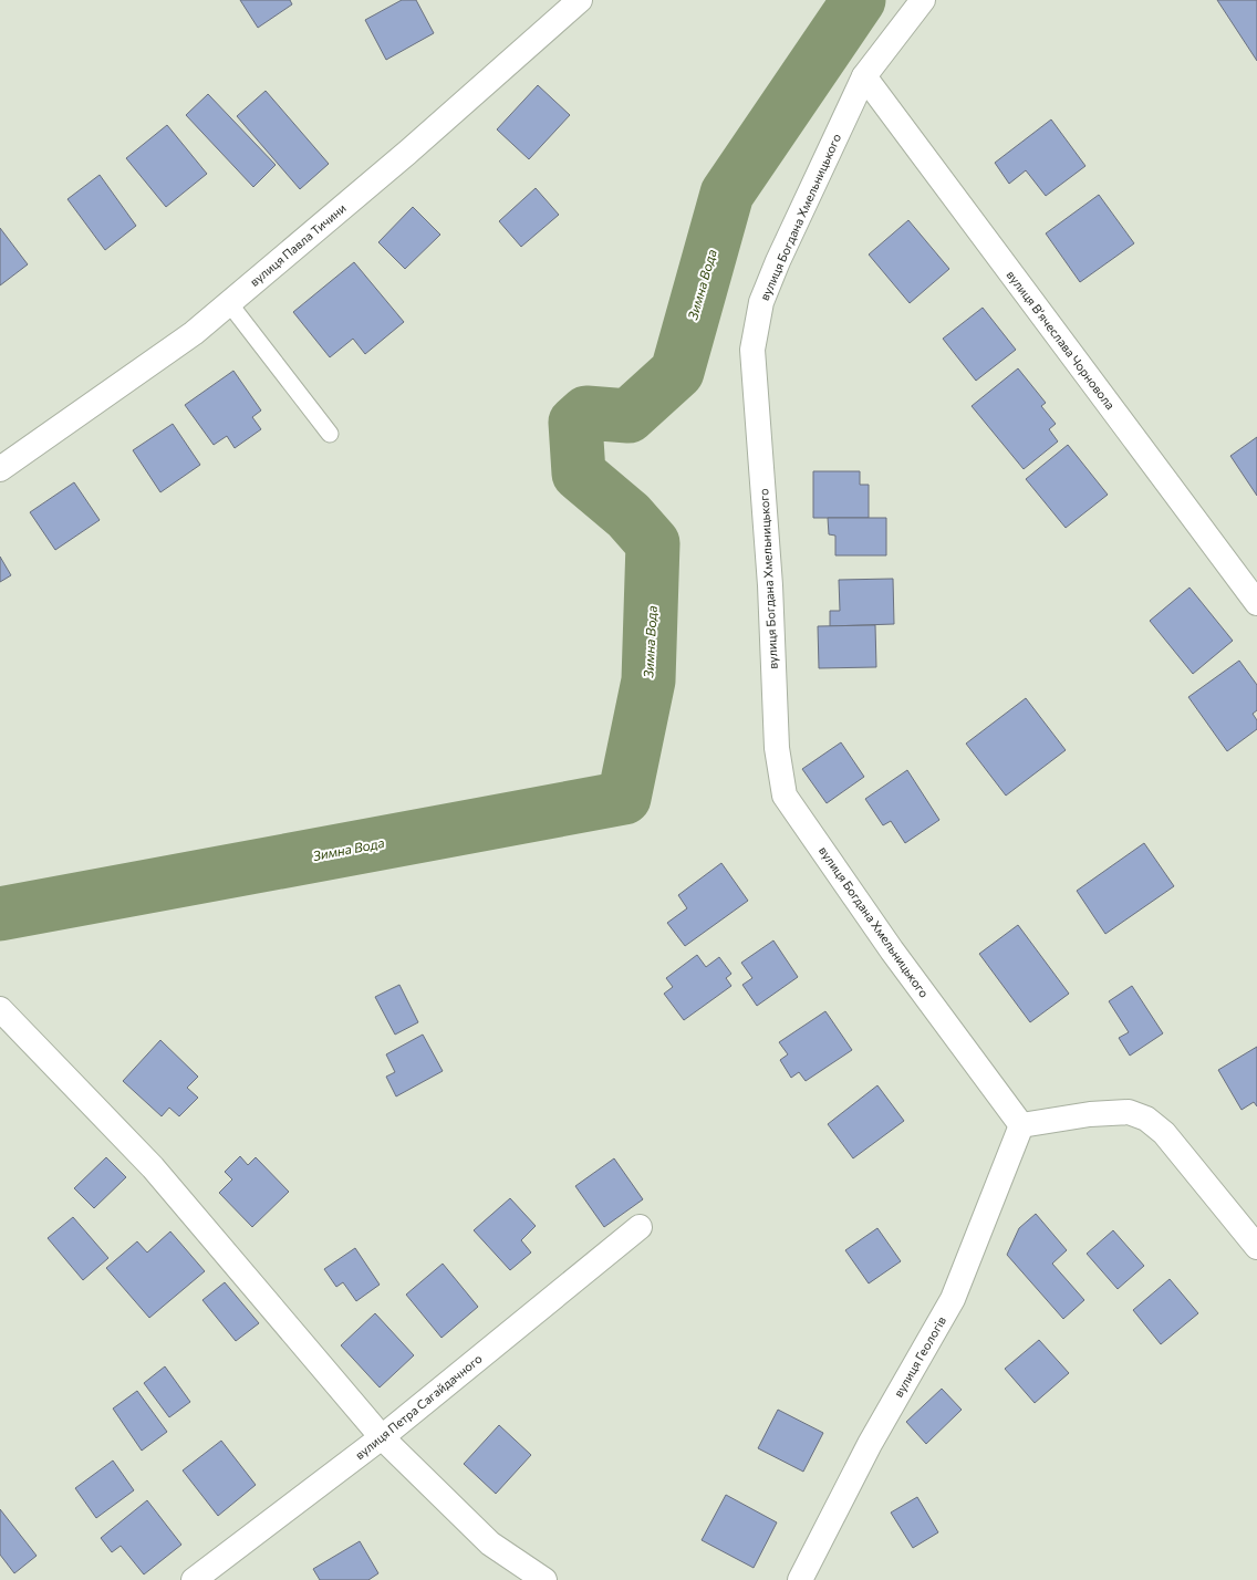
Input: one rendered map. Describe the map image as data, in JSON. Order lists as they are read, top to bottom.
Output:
{
  "streets": {
    "street": [
      "вулиця Богдана Хмельницького",
      "вулиця Павла Тичини",
      "вулиця Вʼячеслава Чорновола",
      "вулиця Геологів",
      "вулиця Петра Сагайдачного"
    ]
  },
  "crossings": [
    ["вулиця Богдана Хмельницького", "вулиця Вʼячеслава Чорновола"],
    ["вулиця Богдана Хмельницького", "вулиця Геологів"]
  ],
  "water": ["Зимна Вода"]
}
